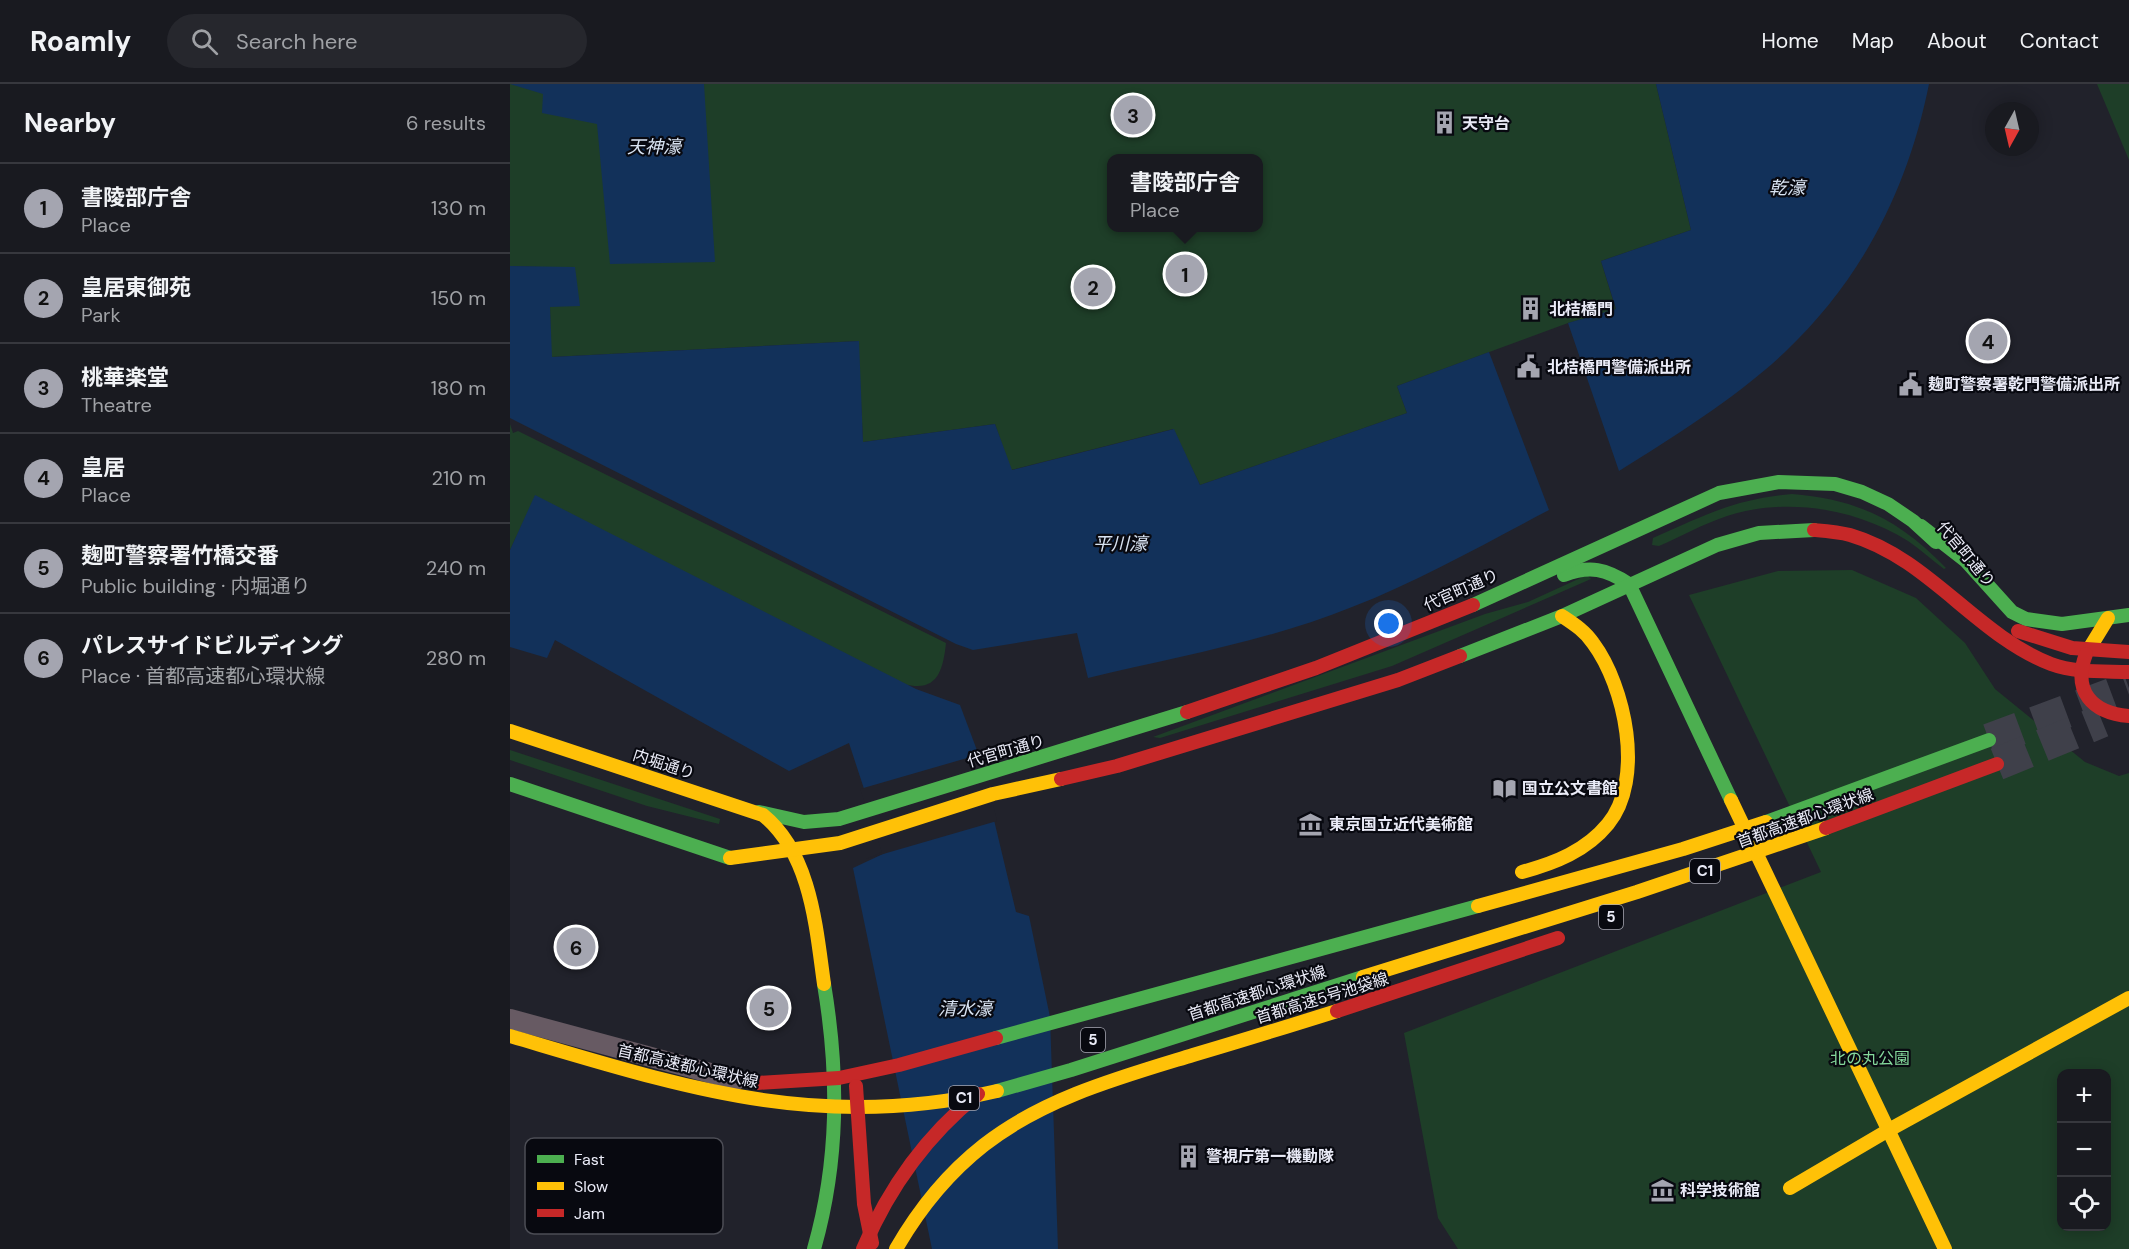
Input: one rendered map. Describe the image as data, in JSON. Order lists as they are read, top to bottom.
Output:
{
  "streets": {
    "main road": [
      "代官町通り",
      "内堀通り",
      "首都高速都心環状線",
      "C1",
      "5",
      "首都高速5号池袋線"
    ]
  },
  "crossings": [
    ["代官町通り", "内堀通り"],
    ["首都高速都心環状線", "5"]
  ],
  "water": [
    "天神濠",
    "乾濠",
    "平川濠",
    "清水濠"
  ],
  "parks": ["北の丸公園"],
  "places": {
    "building": ["天守台", "北桔橋門", "警視庁第一機動隊"],
    "public building": ["北桔橋門警備派出所", "麹町警察署乾門警備派出所"],
    "library": ["国立公文書館"],
    "museum": ["東京国立近代美術館", "科学技術館"]
  },
  "legend": ["Fast", "Slow", "Jam"],
  "north": "bottom",
  "page": {
    "header": "Roamly",
    "search": "Search here",
    "nav": [
      "Home",
      "Map",
      "About",
      "Contact"
    ],
    "heading": ["Nearby", "6 results"],
    "pins": [
      "3",
      "1",
      "2",
      "4",
      "6",
      "5"
    ],
    "popup": ["書陵部庁舎", "Place"],
    "list": [
      {
        "mark": "1",
        "name": "書陵部庁舎",
        "note": "Place",
        "value": "130 m"
      },
      {
        "mark": "2",
        "name": "皇居東御苑",
        "note": "Park",
        "value": "150 m"
      },
      {
        "mark": "3",
        "name": "桃華楽堂",
        "note": "Theatre",
        "value": "180 m"
      },
      {
        "mark": "4",
        "name": "皇居",
        "note": "Place",
        "value": "210 m"
      },
      {
        "mark": "5",
        "name": "麹町警察署竹橋交番",
        "note": "Public building · 内堀通り",
        "value": "240 m"
      },
      {
        "mark": "6",
        "name": "パレスサイドビルディング",
        "note": "Place · 首都高速都心環状線",
        "value": "280 m"
      }
    ],
    "map_buttons": ["+", "−"]
  }
}
